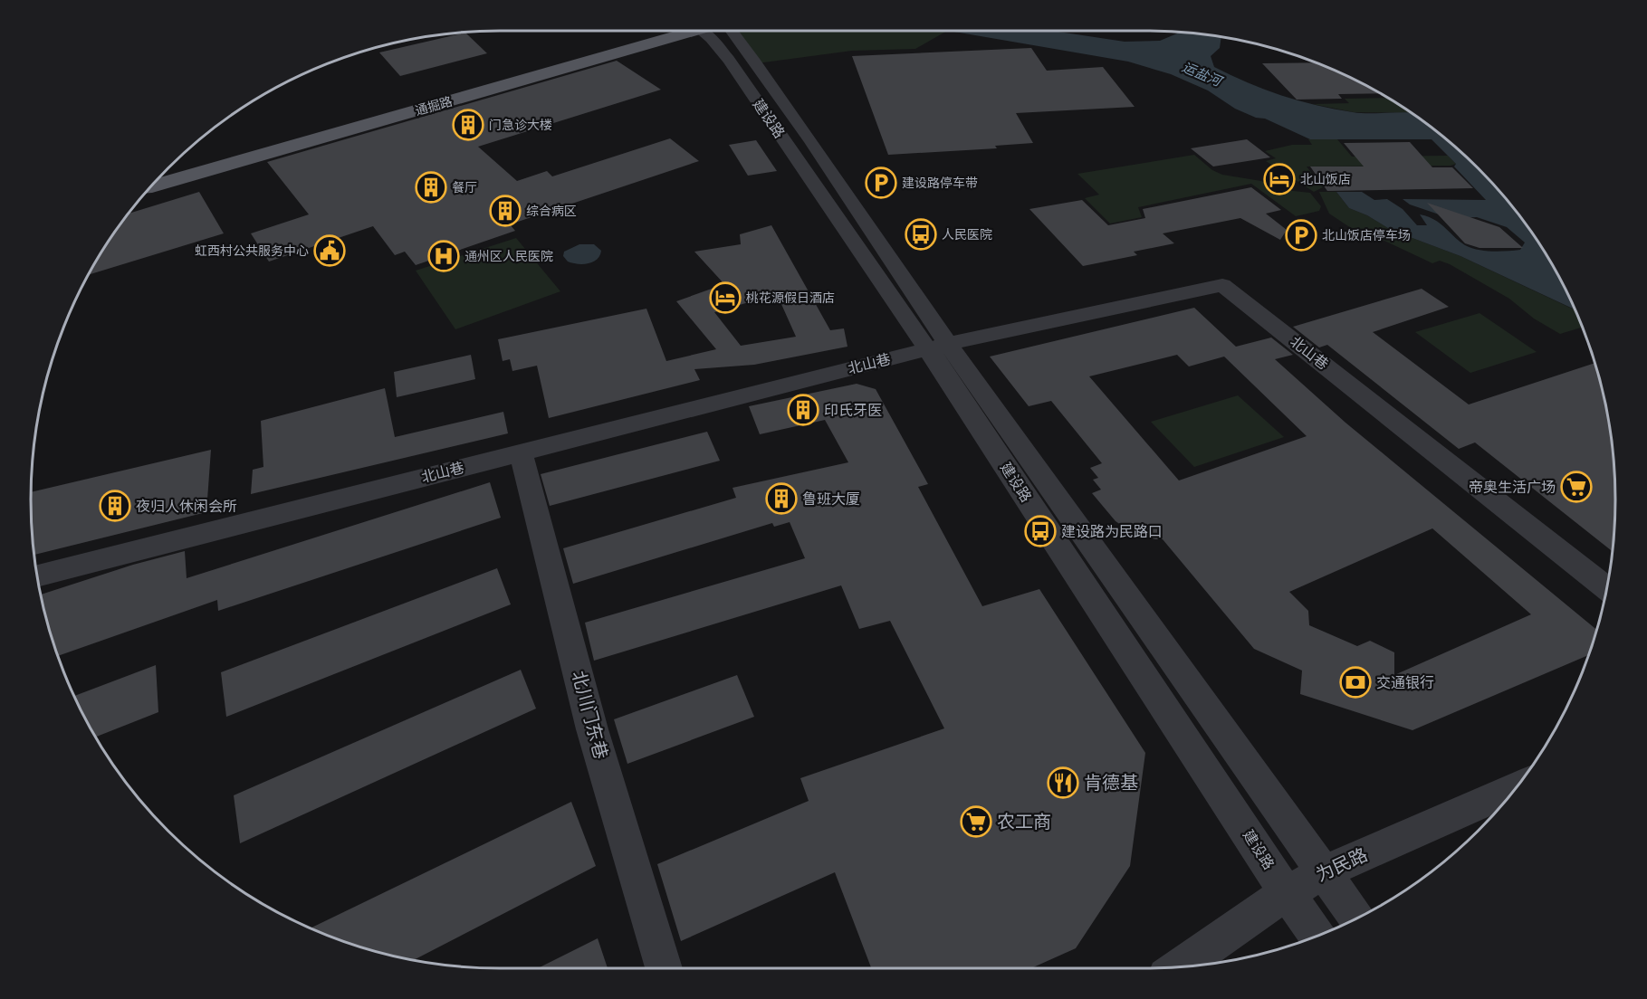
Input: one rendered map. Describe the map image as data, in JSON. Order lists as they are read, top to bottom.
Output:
{
  "streets": {
    "main road": ["通掘路"],
    "street": [
      "建设路",
      "北山巷",
      "北川门东巷",
      "为民路"
    ]
  },
  "crossings": [
    ["建设路", "北山巷"],
    ["建设路", "为民路"],
    ["北山巷", "北川门东巷"]
  ],
  "water": ["运盐河"],
  "places": {
    "building": [
      "门急诊大楼",
      "餐厅",
      "综合病区",
      "印氏牙医",
      "鲁班大厦",
      "夜归人休闲会所"
    ],
    "hotel": ["北山饭店", "桃花源假日酒店"],
    "parking": ["建设路停车带", "北山饭店停车场"],
    "bus stop": ["人民医院", "建设路为民路口"],
    "public building": ["虹西村公共服务中心"],
    "hospital": ["通州区人民医院"],
    "supermarket": ["帝奥生活广场", "农工商"],
    "bank": ["交通银行"],
    "restaurant": ["肯德基"]
  }
}
